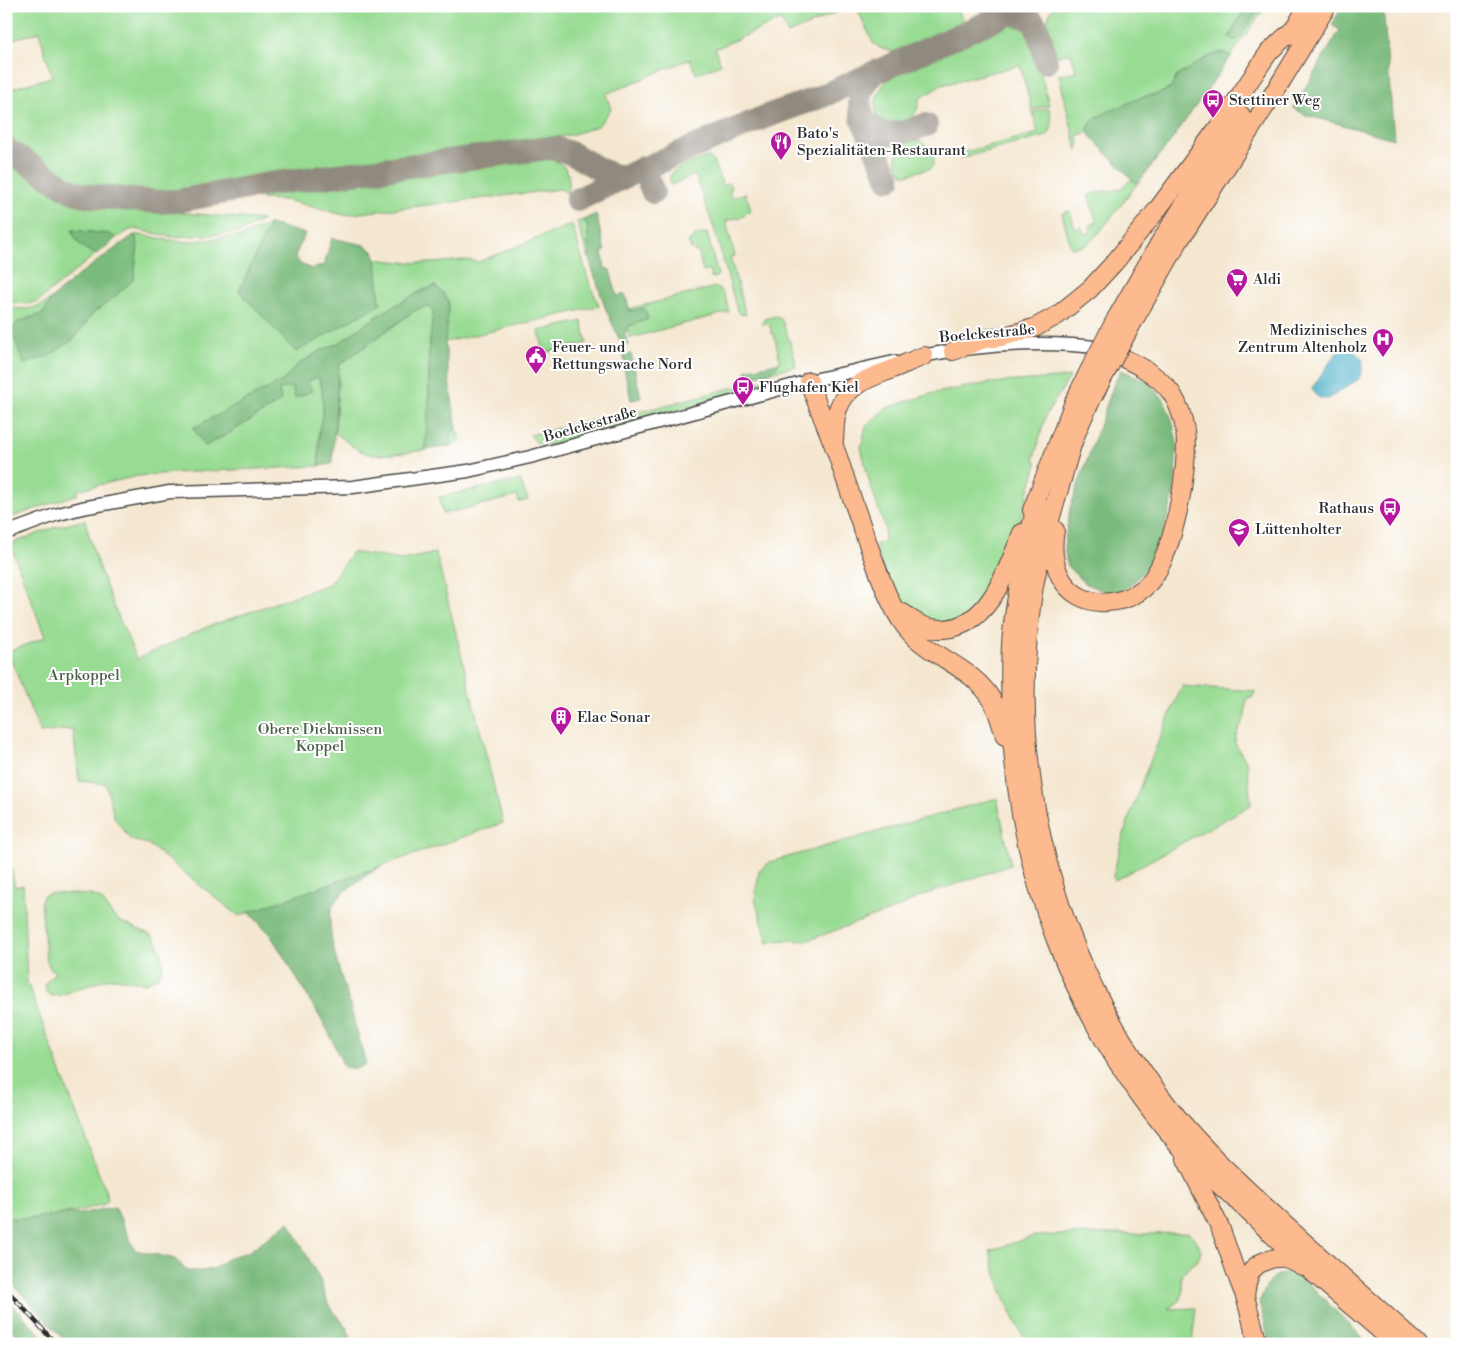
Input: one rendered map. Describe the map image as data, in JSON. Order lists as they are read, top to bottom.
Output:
{
  "streets": {
    "street": ["Boelckestraße"]
  },
  "parks": ["Arpkoppel", "Obere Diekmissen Koppel"],
  "places": {
    "bus stop": ["Stettiner Weg", "Flughafen Kiel", "Rathaus"],
    "restaurant": ["Bato's Spezialitäten-Restaurant"],
    "supermarket": ["Aldi"],
    "hospital": ["Medizinisches Zentrum Altenholz"],
    "public building": ["Feuer- und Rettungswache Nord"],
    "school or university": ["Lüttenholter"],
    "building": ["Elac Sonar"]
  }
}
